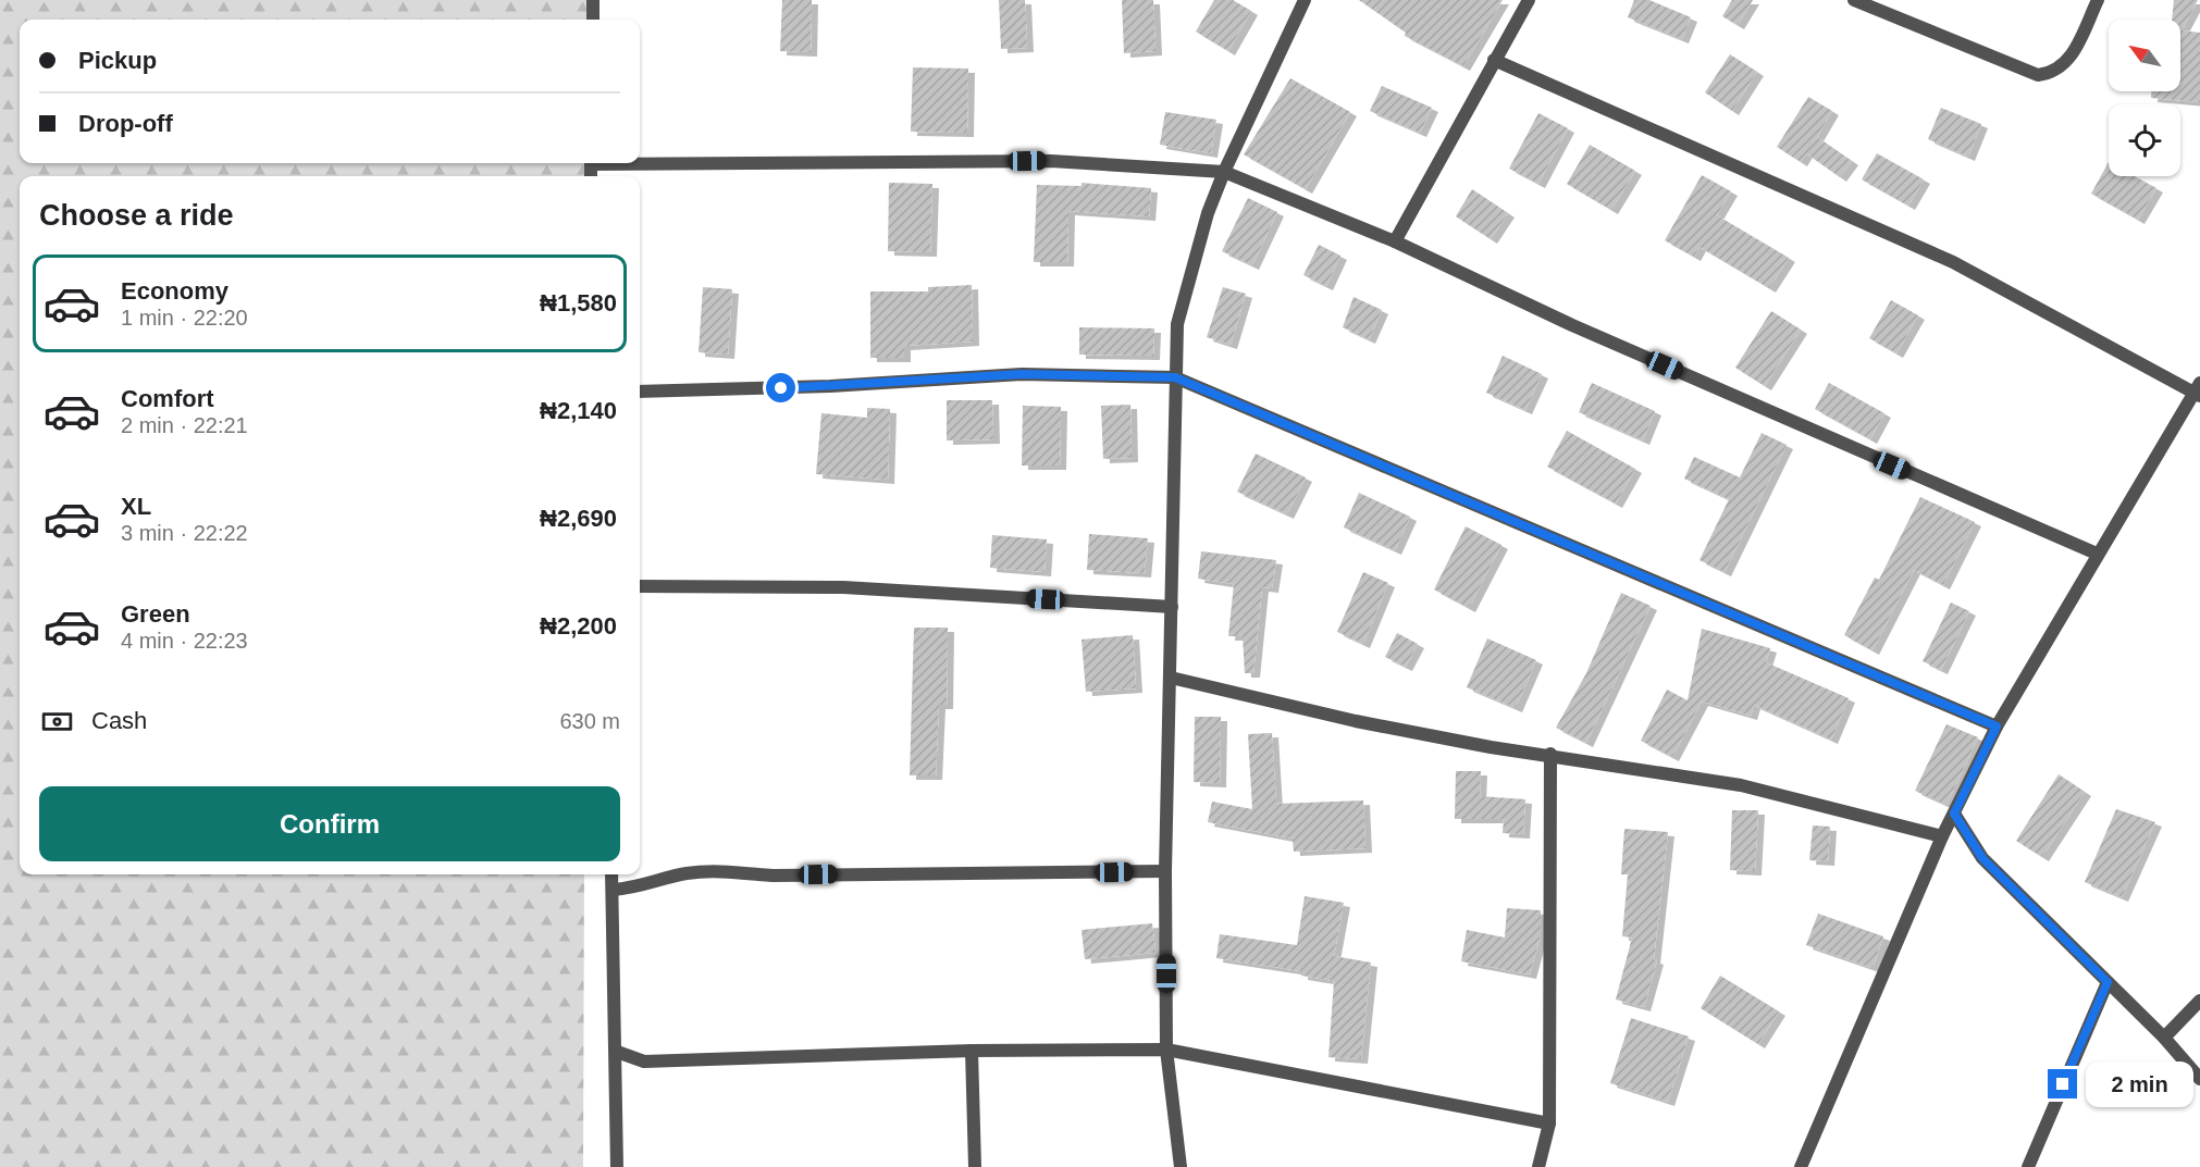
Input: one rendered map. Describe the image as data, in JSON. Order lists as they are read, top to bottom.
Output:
{
  "north": "top left",
  "page": {
    "banner": ["Pickup", "Drop-off"],
    "heading": "Choose a ride",
    "list": [
      {
        "name": "Economy",
        "note": "1 min · 22:20",
        "value": "₦1,580"
      },
      {
        "name": "Comfort",
        "note": "2 min · 22:21",
        "value": "₦2,140"
      },
      {
        "name": "XL",
        "note": "3 min · 22:22",
        "value": "₦2,690"
      },
      {
        "name": "Green",
        "note": "4 min · 22:23",
        "value": "₦2,200"
      }
    ],
    "pay": ["Cash", "630 m"],
    "buttons": "Confirm",
    "bubble": "2 min"
  }
}
